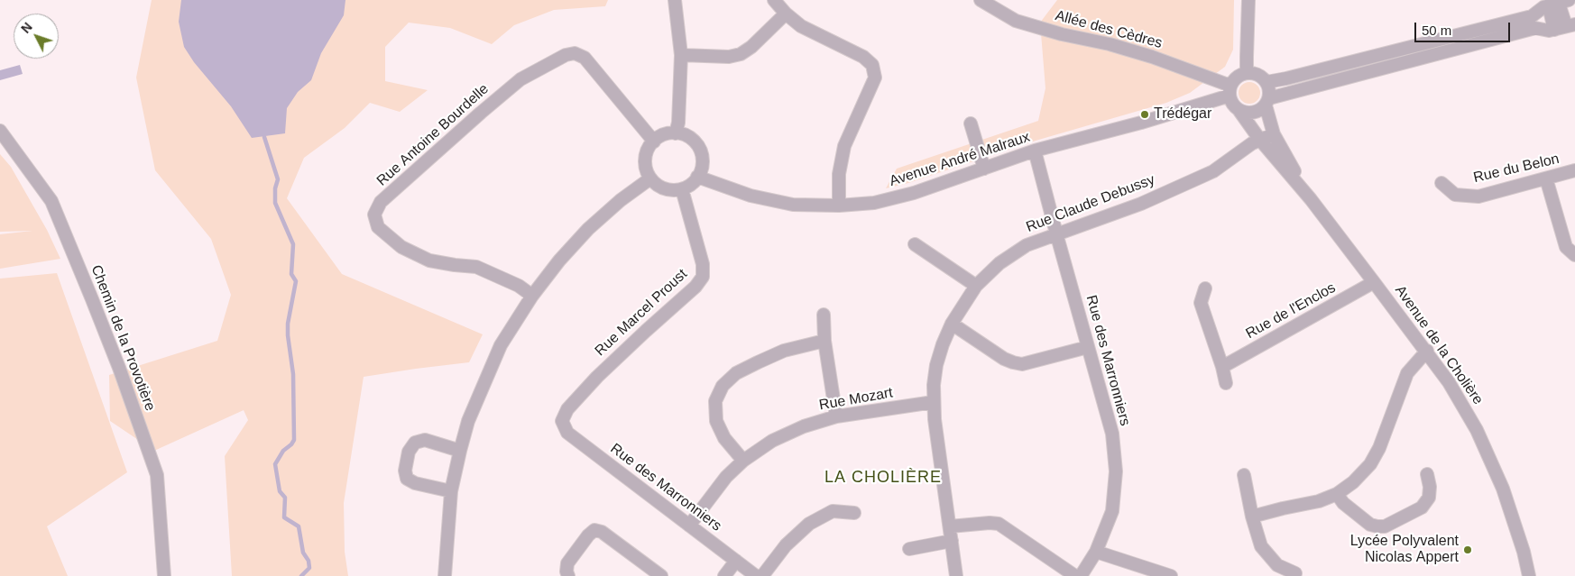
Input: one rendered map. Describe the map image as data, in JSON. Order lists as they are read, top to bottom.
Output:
{
  "streets": {
    "street": [
      "Allée des Cèdres",
      "Rue Antoine Bourdelle",
      "Avenue André Malraux",
      "Rue du Belon",
      "Rue Claude Debussy",
      "Rue de l'Enclos",
      "Rue Marcel Proust",
      "Chemin de la Provotière",
      "Avenue de la Cholière",
      "Rue des Marronniers",
      "Rue Mozart"
    ]
  },
  "crossings": [
    ["Allée des Cèdres", "Avenue André Malraux"],
    ["Allée des Cèdres", "Avenue de la Cholière"],
    ["Rue Antoine Bourdelle", "Avenue André Malraux"],
    ["Rue Antoine Bourdelle", "Rue Marcel Proust"],
    ["Avenue André Malraux", "Rue Marcel Proust"],
    ["Avenue André Malraux", "Avenue de la Cholière"],
    ["Avenue André Malraux", "Rue des Marronniers"],
    ["Rue Claude Debussy", "Avenue de la Cholière"],
    ["Rue Claude Debussy", "Rue des Marronniers"],
    ["Rue Claude Debussy", "Rue Mozart"],
    ["Rue de l'Enclos", "Avenue de la Cholière"],
    ["Rue Marcel Proust", "Rue des Marronniers"],
    ["Rue des Marronniers", "Rue Mozart"]
  ],
  "districts": ["LA CHOLIÈRE"],
  "places": ["Trédégar", "Lycée Polyvalent Nicolas Appert"],
  "scale_bar": "50 m",
  "north": "top left"
}
